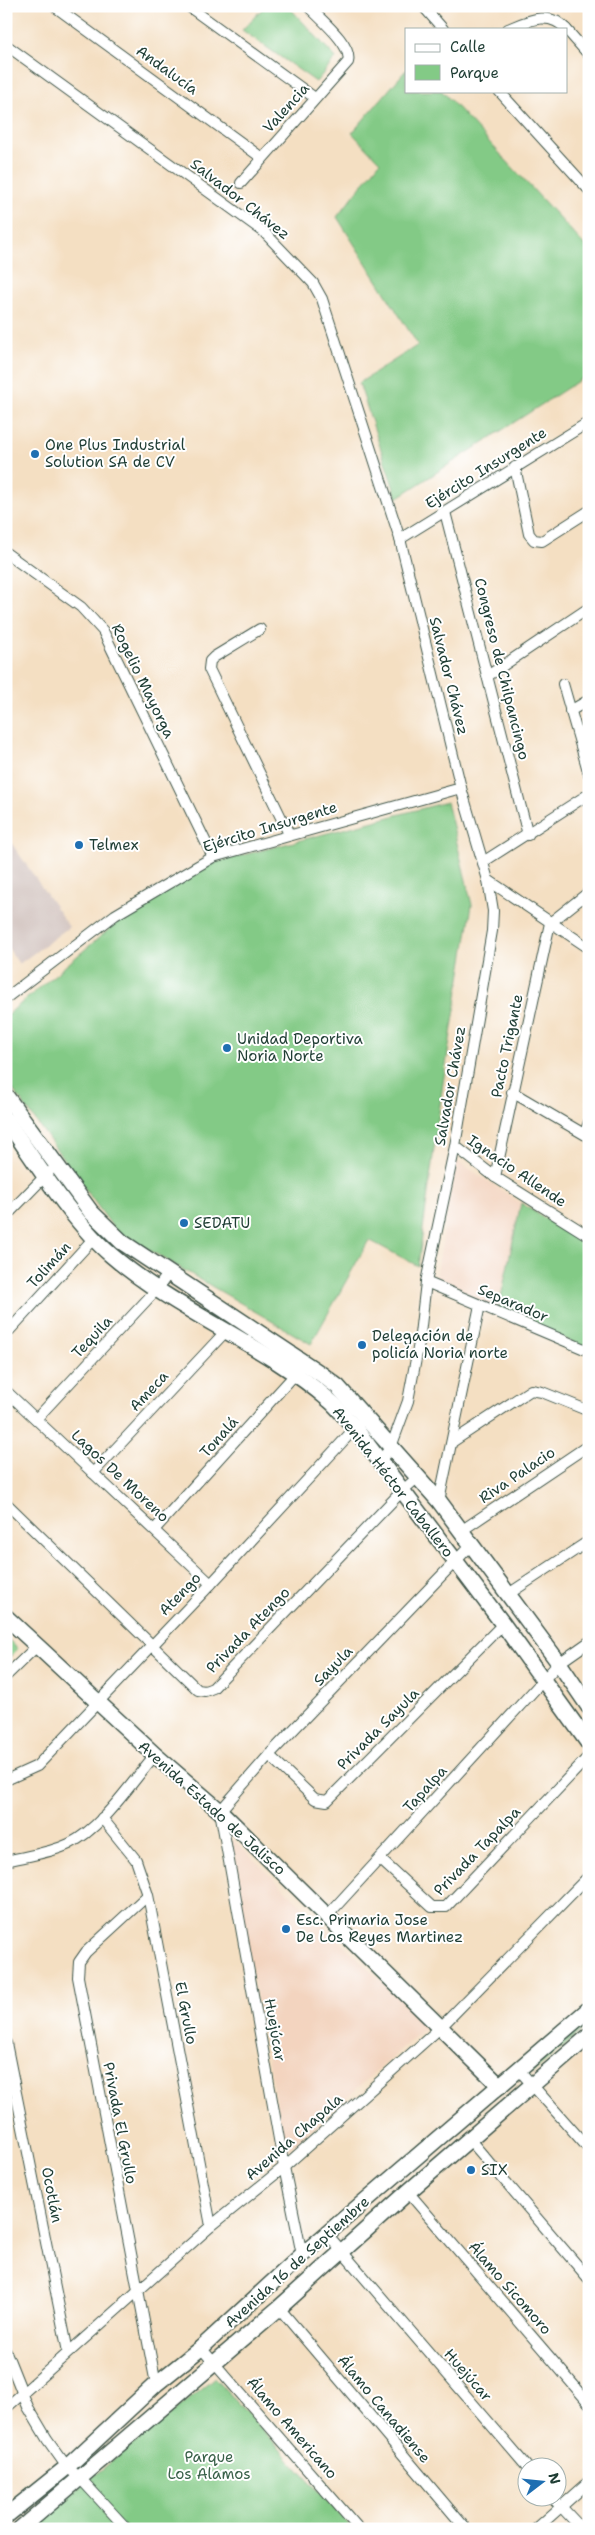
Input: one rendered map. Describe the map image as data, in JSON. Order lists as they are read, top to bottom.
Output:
{
  "streets": {
    "street": [
      "Andalucía",
      "Valencia",
      "Salvador Chávez",
      "Ejército Insurgente",
      "Congreso de Chilpancingo",
      "Rogelio Mayorga",
      "Pacto Trigante",
      "Ignacio Allende",
      "Tolimán",
      "Separador",
      "Tequila",
      "Ameca",
      "Tonalá",
      "Riva Palacio",
      "Lagos De Moreno",
      "Avenida Héctor Caballero",
      "Atengo",
      "Privada Atengo",
      "Sayula",
      "Privada Sayula",
      "Tapalpa",
      "Avenida Estado de Jalisco",
      "Privada Tapalpa",
      "El Grullo",
      "Huejúcar",
      "Privada El Grullo",
      "Avenida Chapala",
      "Ocotlán",
      "Avenida 16 de Septiembre",
      "Álamo Sicomoro",
      "Álamo Canadiense",
      "Álamo Americano"
    ]
  },
  "crossings": [
    ["Andalucía", "Valencia"],
    ["Salvador Chávez", "Ejército Insurgente"],
    ["Salvador Chávez", "Ignacio Allende"],
    ["Salvador Chávez", "Separador"],
    ["Salvador Chávez", "Avenida Héctor Caballero"],
    ["Ejército Insurgente", "Congreso de Chilpancingo"],
    ["Ejército Insurgente", "Rogelio Mayorga"],
    ["Pacto Trigante", "Ignacio Allende"],
    ["Tolimán", "Avenida Héctor Caballero"],
    ["Tequila", "Lagos De Moreno"],
    ["Tequila", "Avenida Héctor Caballero"],
    ["Ameca", "Lagos De Moreno"],
    ["Ameca", "Avenida Héctor Caballero"],
    ["Tonalá", "Lagos De Moreno"],
    ["Tonalá", "Avenida Héctor Caballero"],
    ["Riva Palacio", "Avenida Héctor Caballero"],
    ["Lagos De Moreno", "Atengo"],
    ["Avenida Héctor Caballero", "Atengo"],
    ["Avenida Héctor Caballero", "Privada Atengo"],
    ["Avenida Héctor Caballero", "Sayula"],
    ["Avenida Héctor Caballero", "Privada Sayula"],
    ["Avenida Héctor Caballero", "Tapalpa"],
    ["Atengo", "Privada Atengo"],
    ["Atengo", "Avenida Estado de Jalisco"],
    ["Sayula", "Privada Sayula"],
    ["Sayula", "Avenida Estado de Jalisco"],
    ["Sayula", "Huejúcar"],
    ["Tapalpa", "Avenida Estado de Jalisco"],
    ["Tapalpa", "Privada Tapalpa"],
    ["Avenida Estado de Jalisco", "Huejúcar"],
    ["Avenida Estado de Jalisco", "Avenida Chapala"],
    ["Avenida Estado de Jalisco", "Avenida 16 de Septiembre"],
    ["El Grullo", "Privada El Grullo"],
    ["El Grullo", "Avenida Chapala"],
    ["Huejúcar", "Avenida Chapala"],
    ["Huejúcar", "Avenida 16 de Septiembre"],
    ["Privada El Grullo", "Avenida Chapala"],
    ["Privada El Grullo", "Avenida 16 de Septiembre"],
    ["Avenida Chapala", "Ocotlán"],
    ["Avenida 16 de Septiembre", "Álamo Sicomoro"],
    ["Avenida 16 de Septiembre", "Álamo Canadiense"],
    ["Avenida 16 de Septiembre", "Álamo Americano"]
  ],
  "parks": ["Parque Los Alamos"],
  "places": [
    "One Plus Industrial Solution SA de CV",
    "Telmex",
    "Unidad Deportiva Noria Norte",
    "SEDATU",
    "Delegación de policía Noria norte",
    "Esc. Primaria Jose De Los Reyes Martinez",
    "SIX"
  ],
  "legend": ["Calle", "Parque"],
  "north": "right"
}
